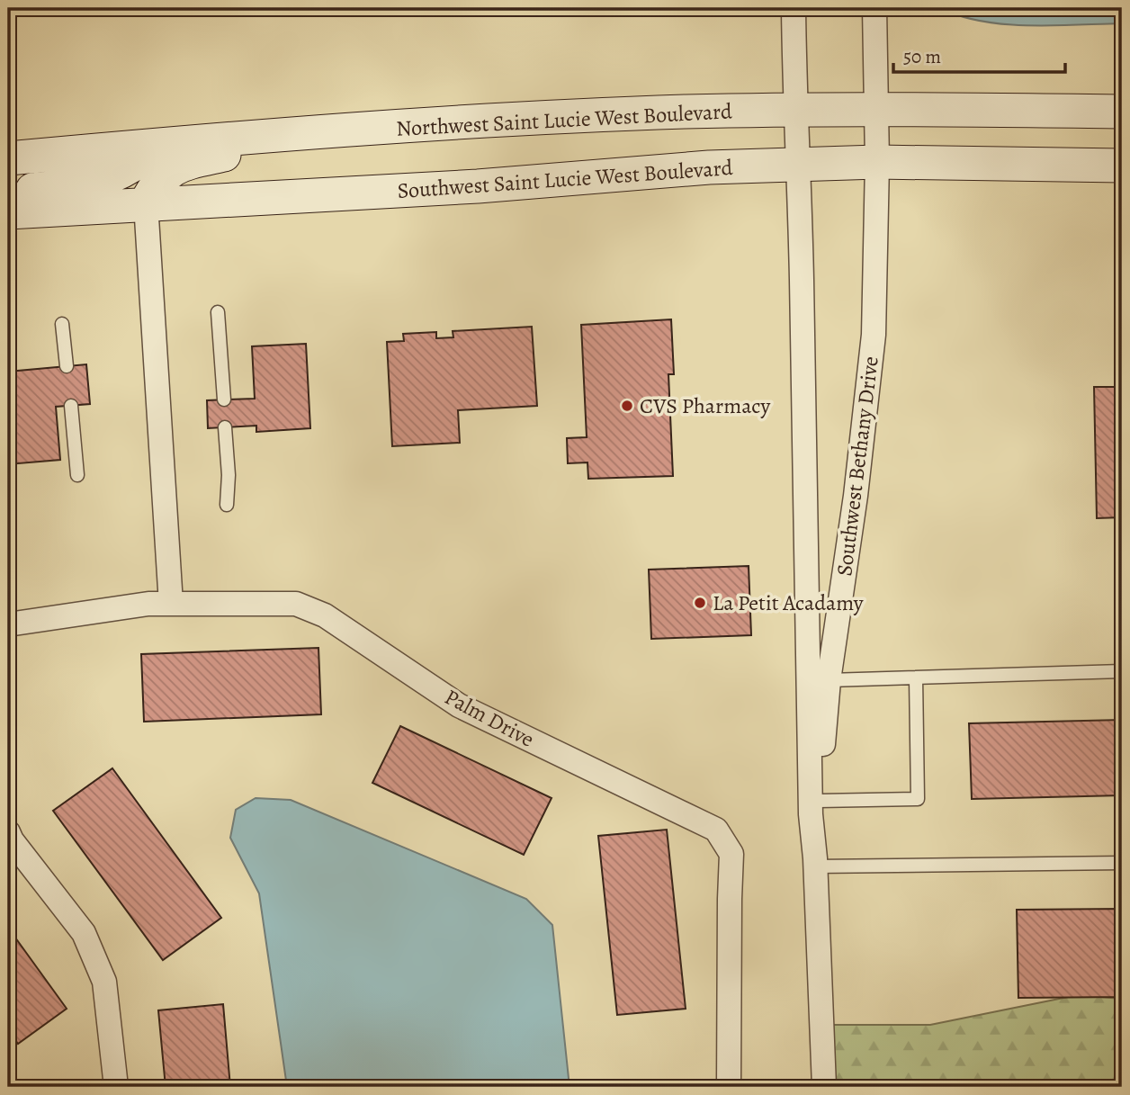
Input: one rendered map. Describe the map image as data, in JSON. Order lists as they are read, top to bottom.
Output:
{
  "streets": {
    "main road": ["Northwest Saint Lucie West Boulevard", "Southwest Saint Lucie West Boulevard"],
    "street": ["Southwest Bethany Drive", "Palm Drive"]
  },
  "crossings": [
    ["Northwest Saint Lucie West Boulevard", "Southwest Bethany Drive"],
    ["Southwest Saint Lucie West Boulevard", "Southwest Bethany Drive"]
  ],
  "places": ["CVS Pharmacy", "La Petit Acadamy"],
  "scale_bar": "50 m"
}
